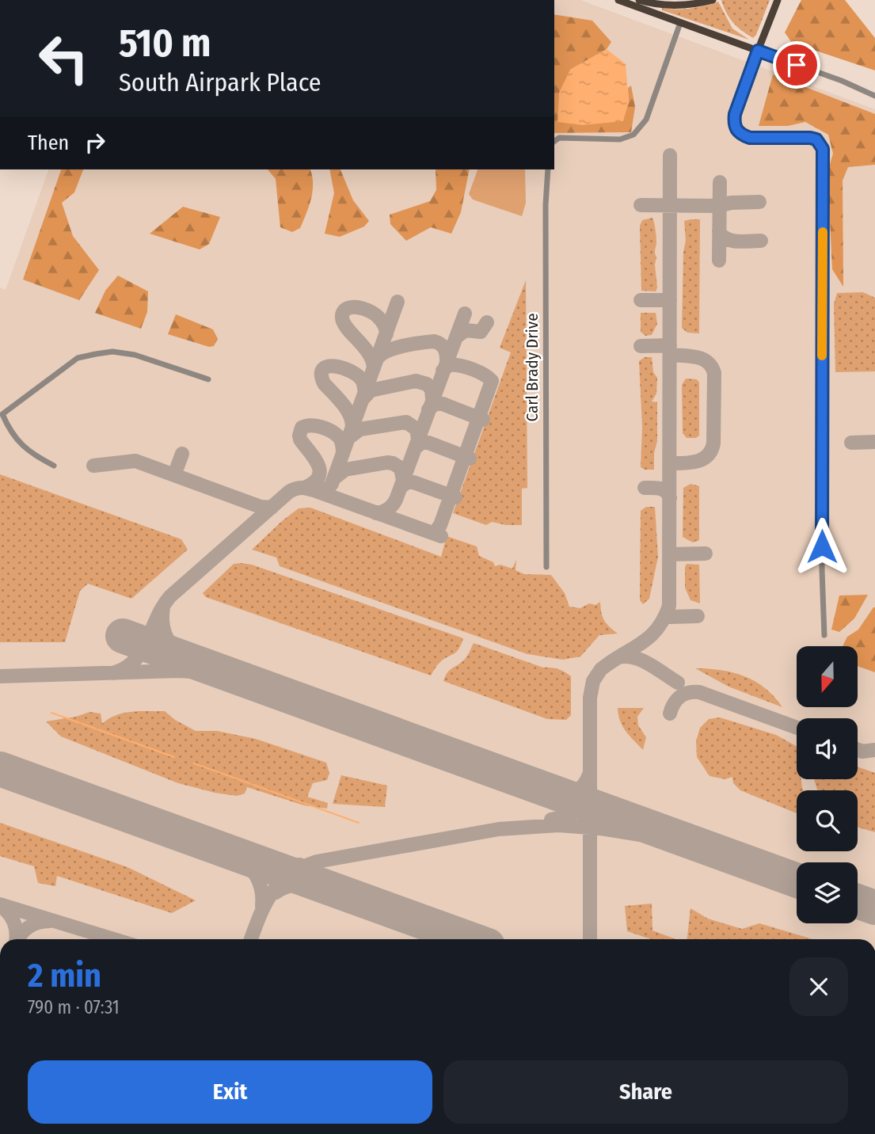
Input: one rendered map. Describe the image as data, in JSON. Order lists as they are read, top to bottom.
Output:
{
  "streets": {
    "street": ["Carl Brady Drive"]
  },
  "north": "bottom",
  "page": {
    "turn": ["510 m", "South Airpark Place"],
    "then": "Then",
    "heading": ["2 min", "790 m · 07:31"],
    "buttons": ["Exit", "Share"]
  }
}
